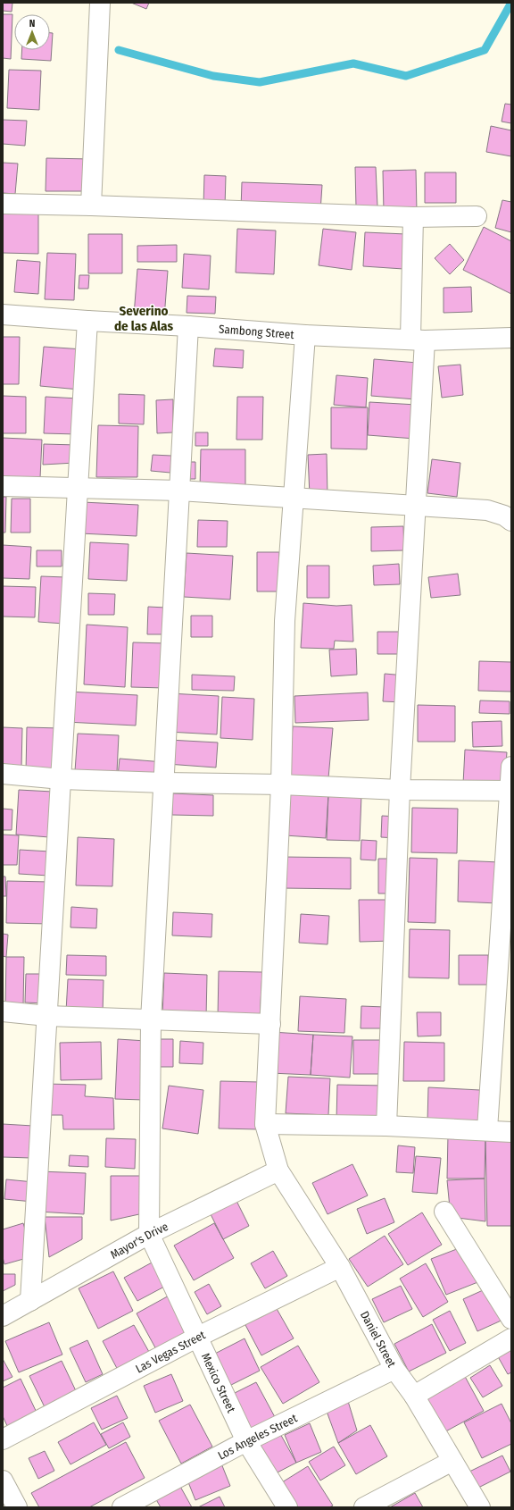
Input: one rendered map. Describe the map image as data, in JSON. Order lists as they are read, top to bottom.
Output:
{
  "streets": {
    "street": [
      "Sambong Street",
      "Mayor's Drive",
      "Daniel Street",
      "Las Vegas Street",
      "Mexico Street",
      "Los Angeles Street"
    ]
  },
  "crossings": [
    ["Sambong Street", "Daniel Street"],
    ["Mayor's Drive", "Daniel Street"],
    ["Mayor's Drive", "Mexico Street"],
    ["Daniel Street", "Las Vegas Street"],
    ["Daniel Street", "Los Angeles Street"],
    ["Las Vegas Street", "Mexico Street"],
    ["Mexico Street", "Los Angeles Street"]
  ],
  "districts": ["Severino de las Alas"],
  "north": "top"
}
